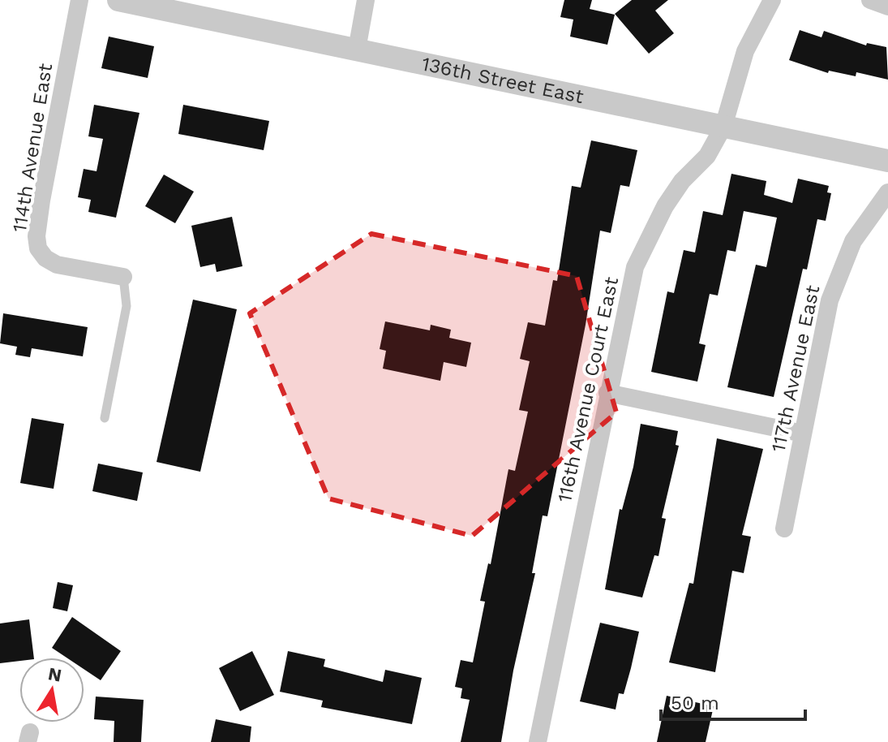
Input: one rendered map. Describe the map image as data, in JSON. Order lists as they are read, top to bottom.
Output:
{
  "streets": {
    "street": [
      "136th Street East",
      "114th Avenue East",
      "117th Avenue East",
      "116th Avenue Court East"
    ]
  },
  "crossings": [
    ["136th Street East", "116th Avenue Court East"]
  ],
  "scale_bar": "50 m",
  "north": "top"
}
